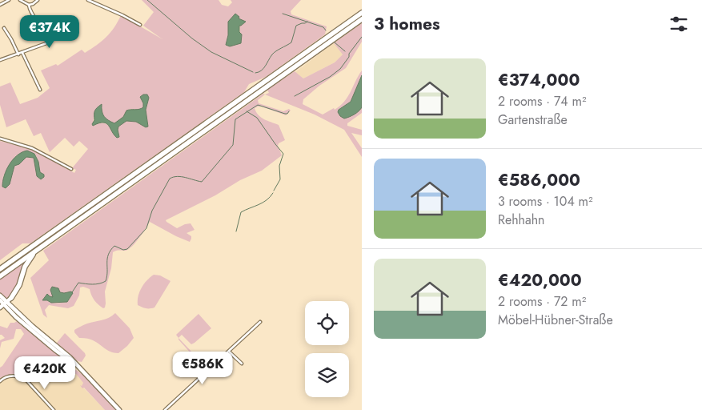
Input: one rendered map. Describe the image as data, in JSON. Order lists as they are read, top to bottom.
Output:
{
  "page": {
    "heading": "3 homes",
    "price": ["€374K", "€586K", "€420K"],
    "list": [
      {
        "name": "€374,000",
        "note": "2 rooms · 74 m² · Gartenstraße"
      },
      {
        "name": "€586,000",
        "note": "3 rooms · 104 m² · Rehhahn"
      },
      {
        "name": "€420,000",
        "note": "2 rooms · 72 m² · Möbel-Hübner-Straße"
      }
    ]
  }
}
